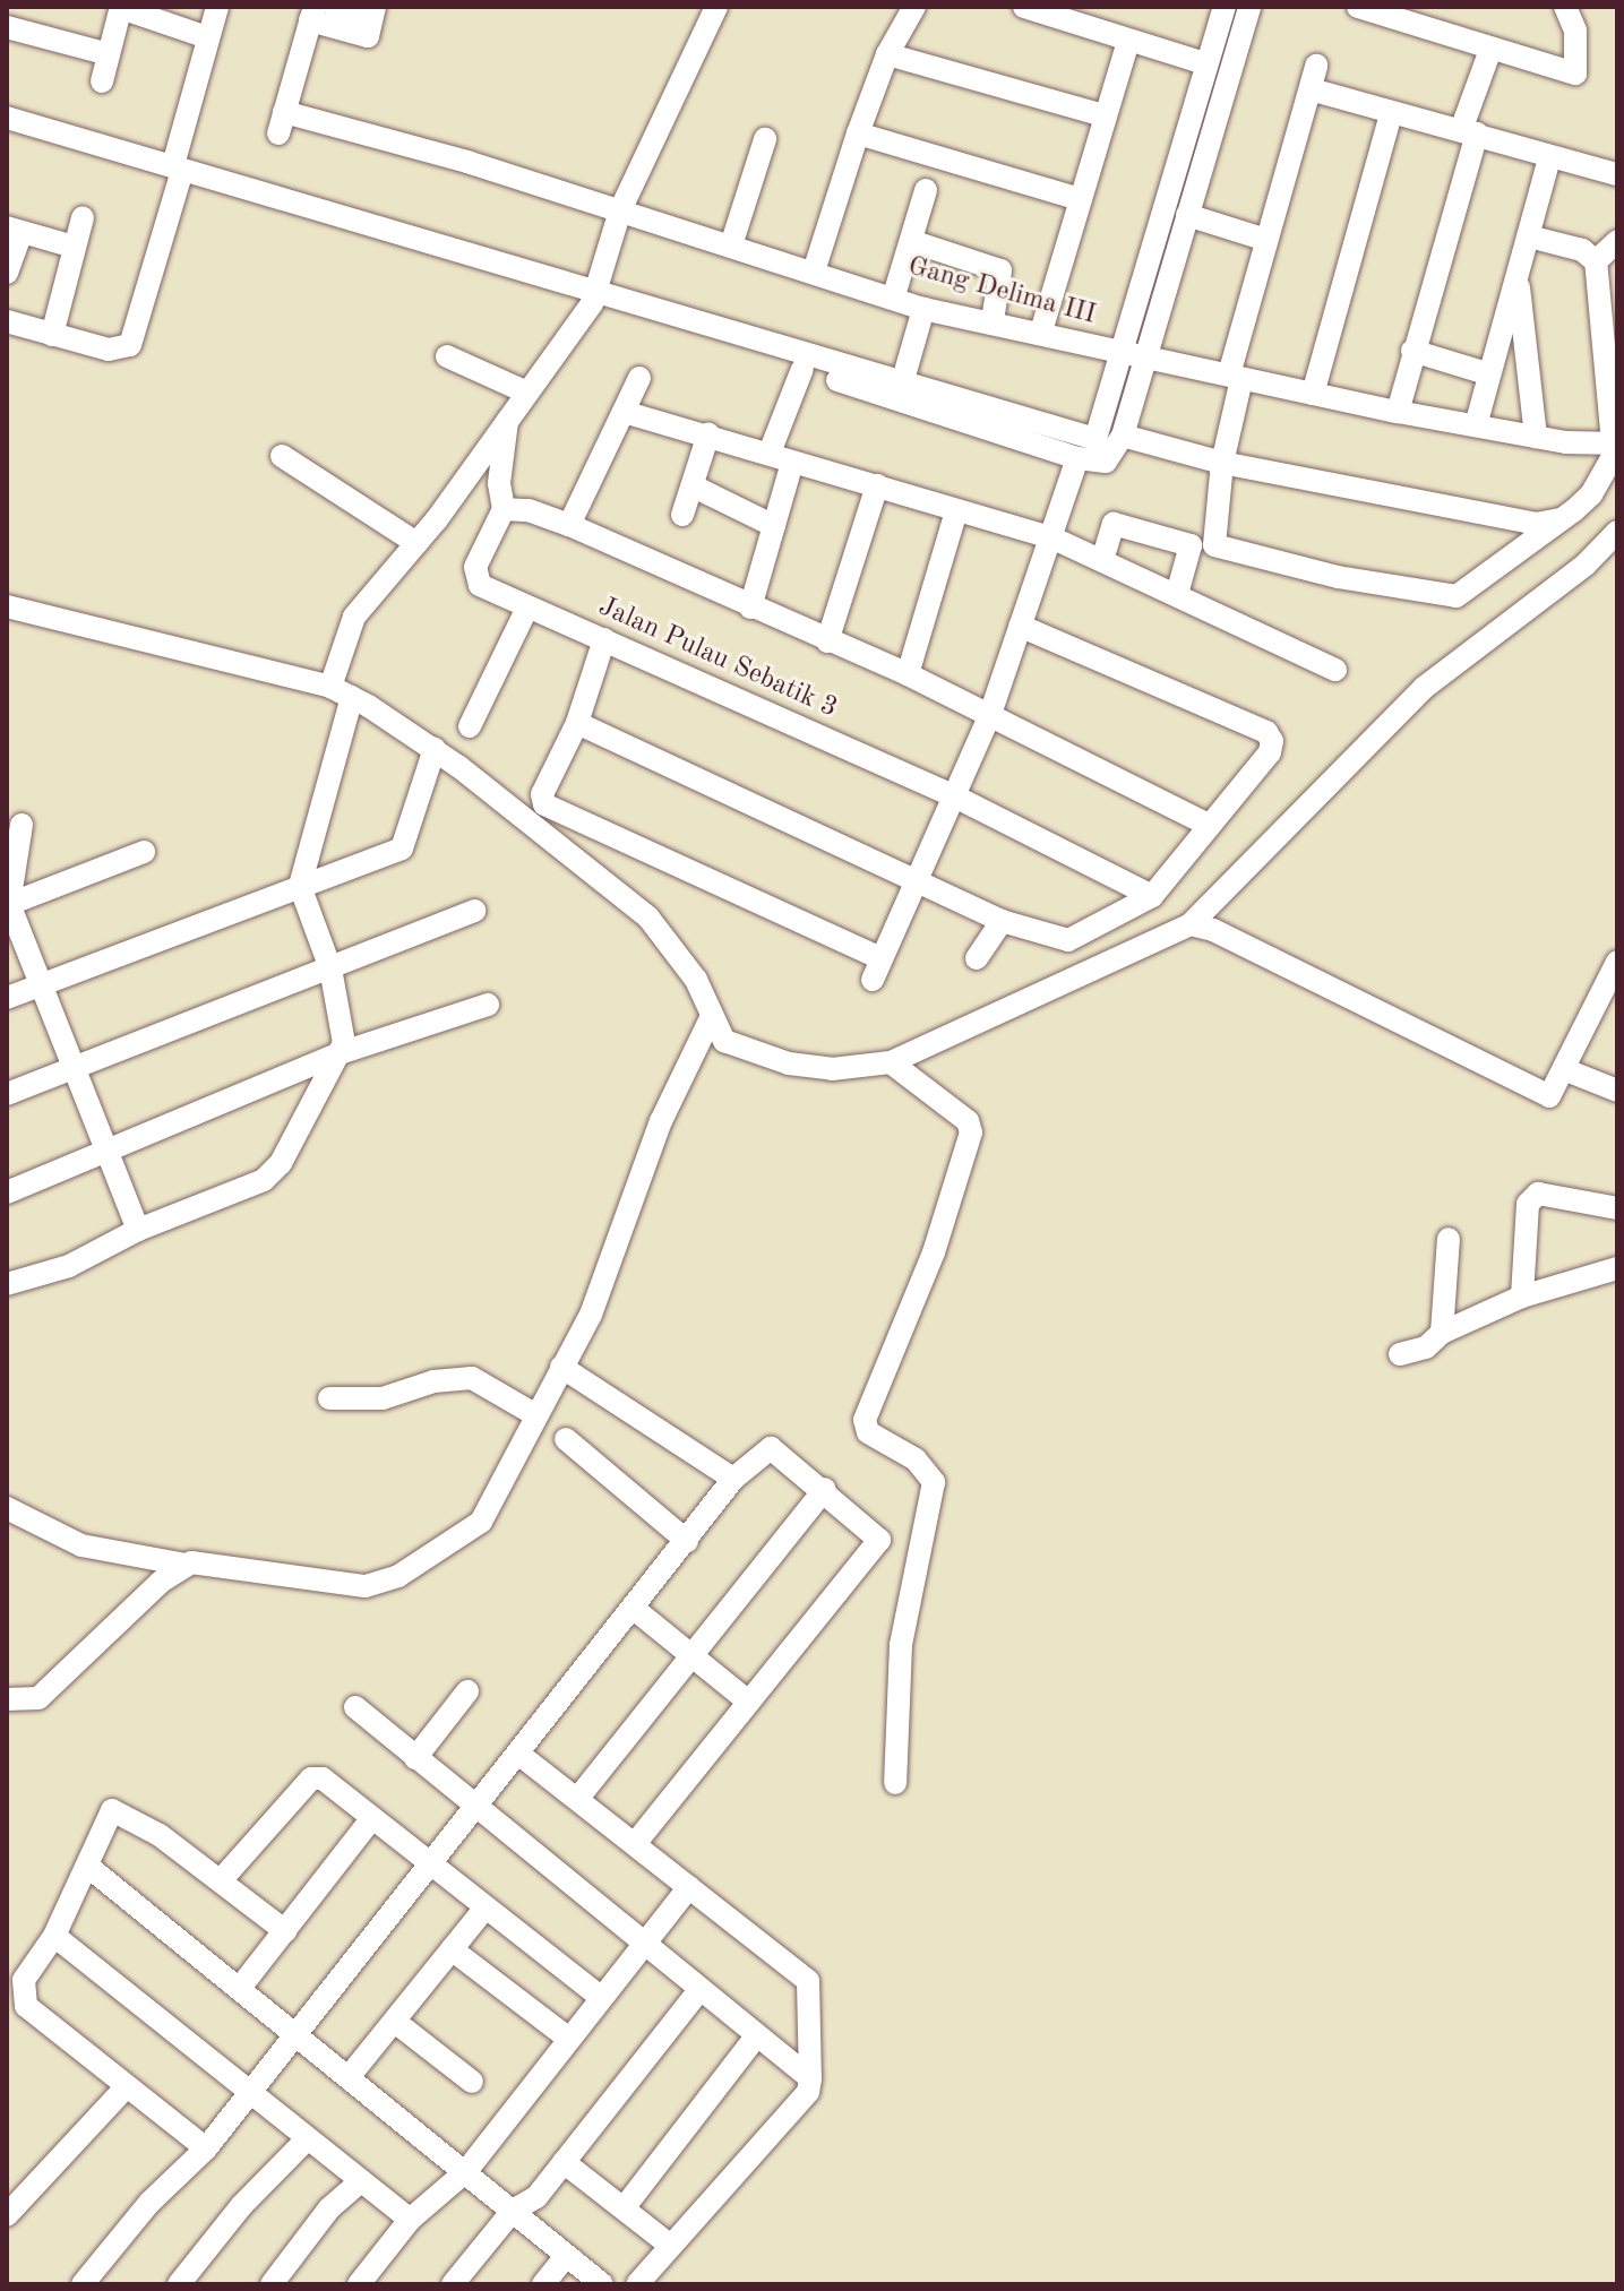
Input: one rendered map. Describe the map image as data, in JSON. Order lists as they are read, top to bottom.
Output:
{
  "streets": {
    "street": ["Gang Delima III", "Jalan Pulau Sebatik 3"]
  }
}
